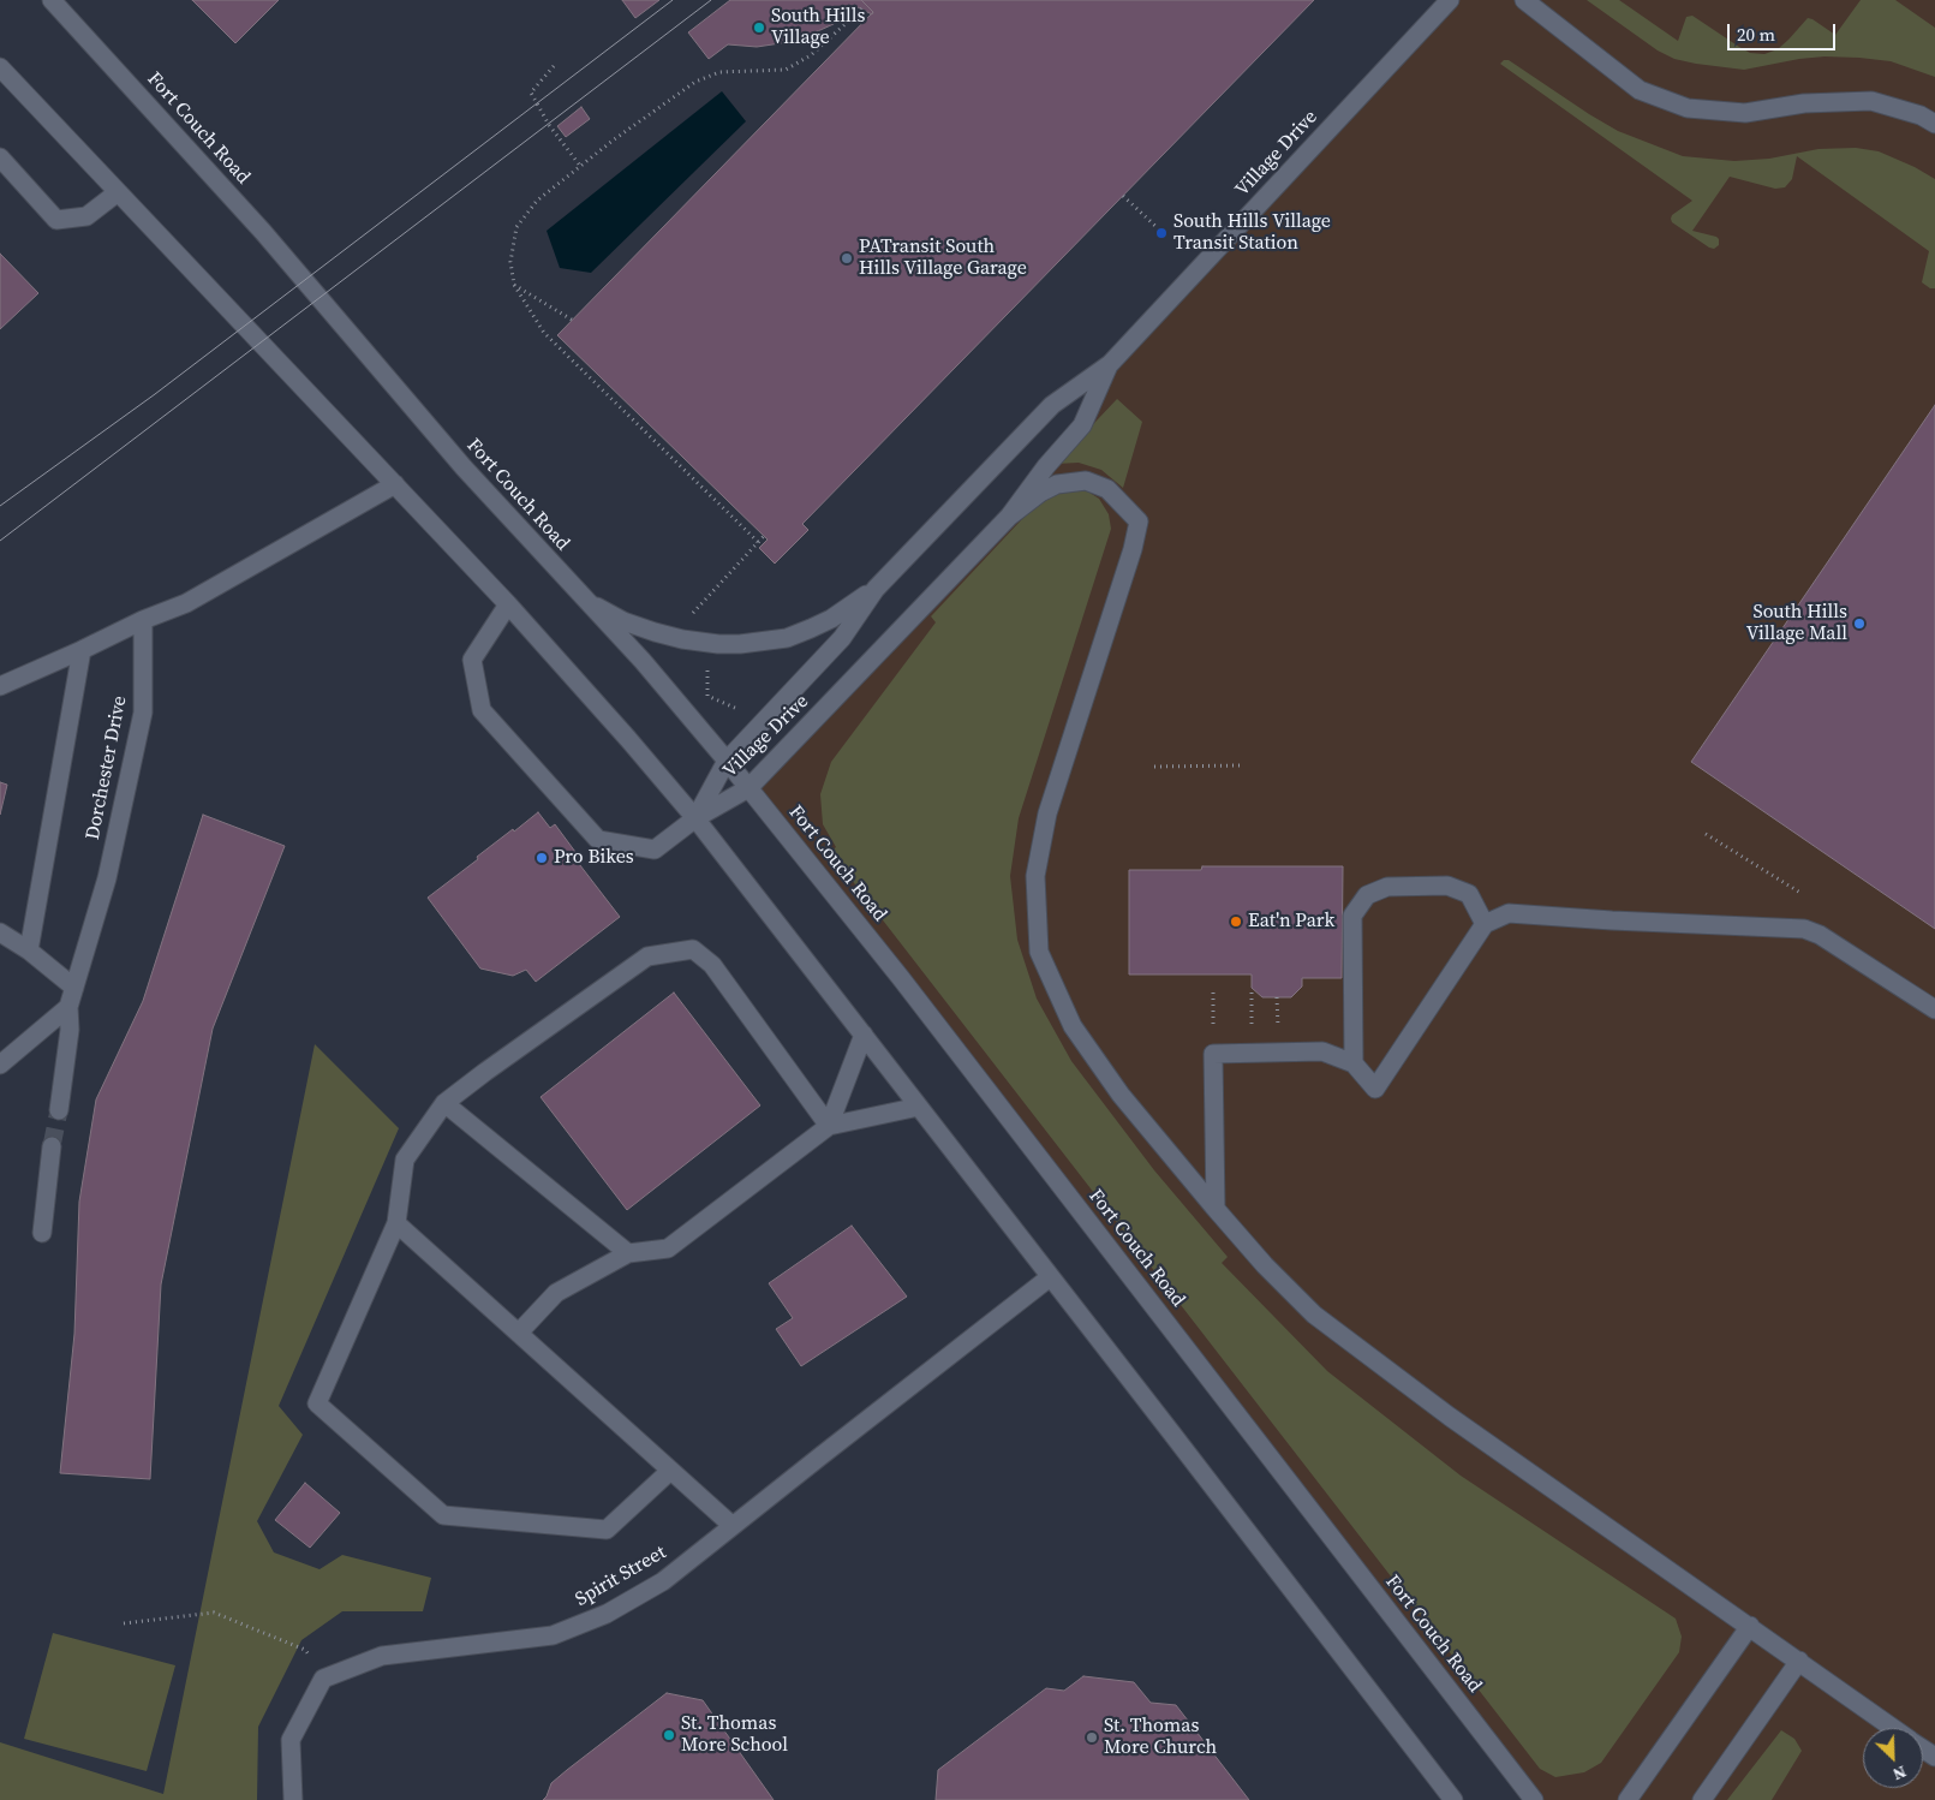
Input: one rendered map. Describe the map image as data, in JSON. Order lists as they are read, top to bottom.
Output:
{
  "streets": {
    "street": [
      "Fort Couch Road",
      "Village Drive",
      "Dorchester Drive",
      "Spirit Street"
    ]
  },
  "crossings": [
    ["Fort Couch Road", "Village Drive"]
  ],
  "places": [
    "South Hills Village",
    "South Hills Village Transit Station",
    "PATransit South Hills Village Garage",
    "South Hills Village Mall",
    "Pro Bikes",
    "Eat'n Park",
    "St. Thomas More School",
    "St. Thomas More Church"
  ],
  "scale_bar": "20 m",
  "north": "bottom right"
}
